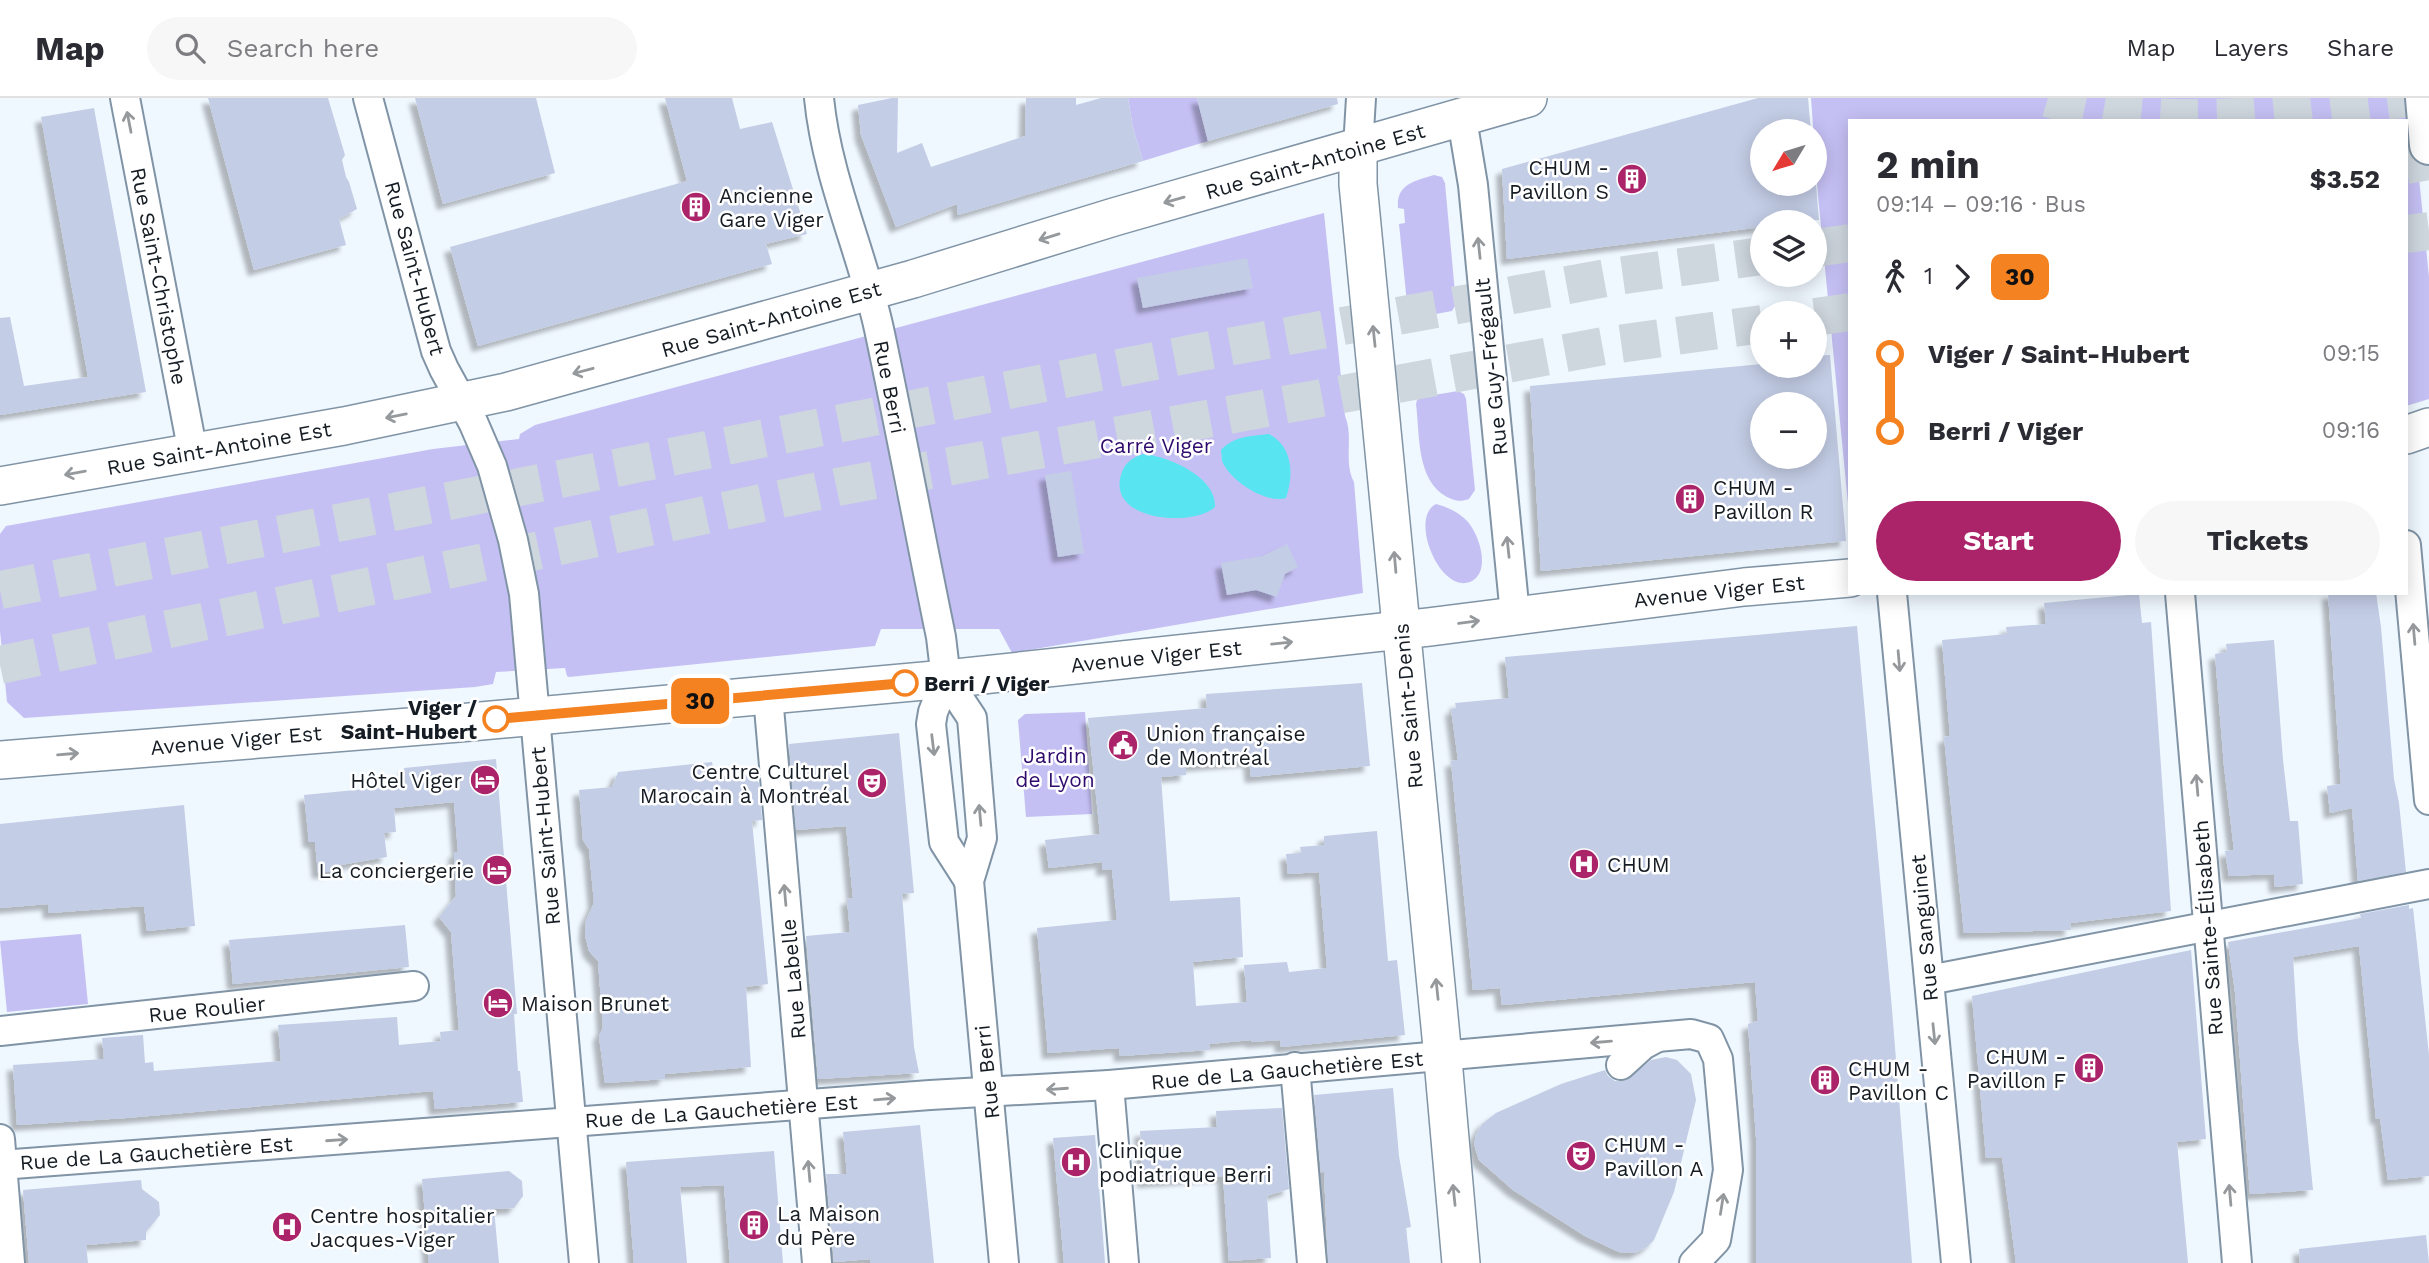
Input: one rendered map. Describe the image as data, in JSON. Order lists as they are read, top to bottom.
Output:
{
  "streets": {
    "main road": ["Rue Saint-Antoine Est", "Avenue Viger Est", "Rue Saint-Denis"],
    "street": [
      "Rue Saint-Hubert",
      "Rue Saint-Christophe",
      "Rue Guy-Frégault",
      "Rue Berri",
      "Rue Sanguinet",
      "Rue Sainte-Élisabeth",
      "Rue Labelle",
      "Rue Roulier",
      "Rue de La Gauchetière Est"
    ]
  },
  "crossings": [
    ["Rue Saint-Antoine Est", "Rue Saint-Hubert"],
    ["Rue Saint-Antoine Est", "Rue Saint-Christophe"],
    ["Rue Saint-Antoine Est", "Rue Guy-Frégault"],
    ["Rue Saint-Antoine Est", "Rue Berri"],
    ["Rue Saint-Antoine Est", "Rue Saint-Denis"],
    ["Rue Saint-Hubert", "Avenue Viger Est"],
    ["Rue Saint-Hubert", "Rue de La Gauchetière Est"],
    ["Rue Guy-Frégault", "Avenue Viger Est"],
    ["Rue Berri", "Avenue Viger Est"],
    ["Rue Berri", "Rue de La Gauchetière Est"],
    ["Avenue Viger Est", "Rue Saint-Denis"],
    ["Avenue Viger Est", "Rue Labelle"],
    ["Rue Saint-Denis", "Rue de La Gauchetière Est"],
    ["Rue Labelle", "Rue de La Gauchetière Est"]
  ],
  "one_way": [
    "Rue Saint-Antoine Est",
    "Rue Saint-Christophe",
    "Rue Guy-Frégault",
    "Avenue Viger Est",
    "Rue Saint-Denis",
    "Rue Sanguinet",
    "Rue Labelle"
  ],
  "parks": ["Carré Viger", "Jardin de Lyon"],
  "places": {
    "building": [
      "CHUM - Pavillon S",
      "Ancienne Gare Viger",
      "CHUM - Pavillon R",
      "CHUM - Pavillon F",
      "CHUM - Pavillon C",
      "La Maison du Père"
    ],
    "other": ["Berri / Viger", "Viger / Saint-Hubert"],
    "public building": ["Union française de Montréal"],
    "hotel": ["Hôtel Viger", "La conciergerie", "Maison Brunet"],
    "theatre": ["Centre Culturel Marocain à Montréal", "CHUM - Pavillon A"],
    "hospital": ["CHUM", "Clinique podiatrique Berri", "Centre hospitalier Jacques-Viger"]
  },
  "lines": ["bus line 30"],
  "north": "bottom left",
  "page": {
    "header": "Map",
    "search": "Search here",
    "nav": ["Map", "Layers", "Share"],
    "on_map": "30",
    "map_buttons": ["+", "−"],
    "heading": ["2 min", "09:14 – 09:16 · Bus", "$3.52"],
    "legs": ["1", "30"],
    "list": [
      {
        "name": "Viger / Saint-Hubert",
        "value": "09:15"
      },
      {
        "name": "Berri / Viger",
        "value": "09:16"
      }
    ],
    "buttons": ["Start", "Tickets"]
  }
}
